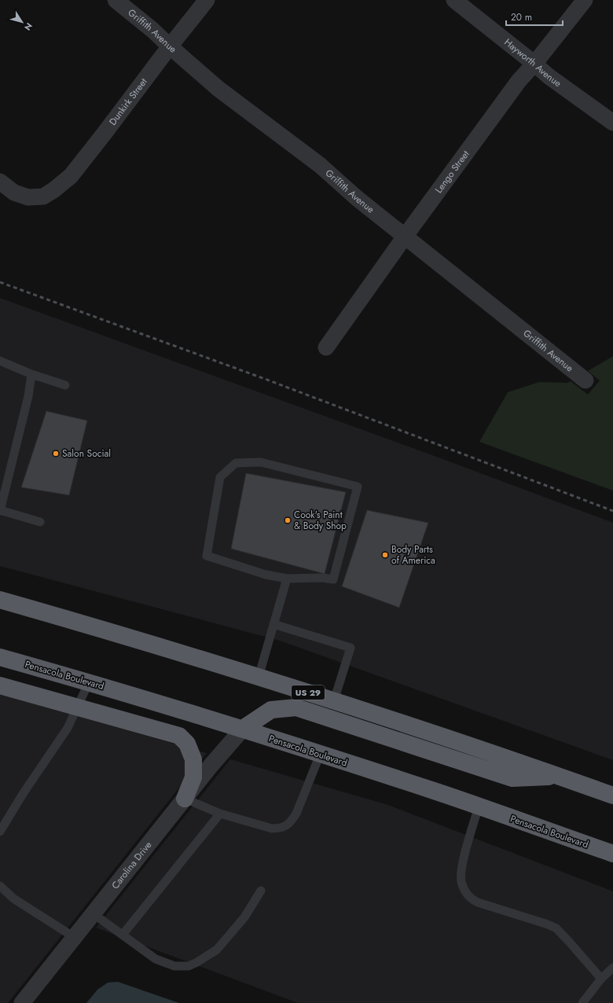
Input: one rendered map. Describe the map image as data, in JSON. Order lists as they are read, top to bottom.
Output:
{
  "streets": {
    "highway": ["Pensacola Boulevard", "US 29"],
    "street": [
      "Griffith Avenue",
      "Hayworth Avenue",
      "Dunkirk Street",
      "Lengo Street",
      "Carolina Drive"
    ]
  },
  "crossings": [
    ["Griffith Avenue", "Dunkirk Street"],
    ["Griffith Avenue", "Lengo Street"],
    ["Hayworth Avenue", "Lengo Street"],
    ["Pensacola Boulevard", "Carolina Drive"]
  ],
  "places": ["Salon Social", "Cook's Paint & Body Shop", "Body Parts of America"],
  "scale_bar": "20 m",
  "north": "bottom right"
}
